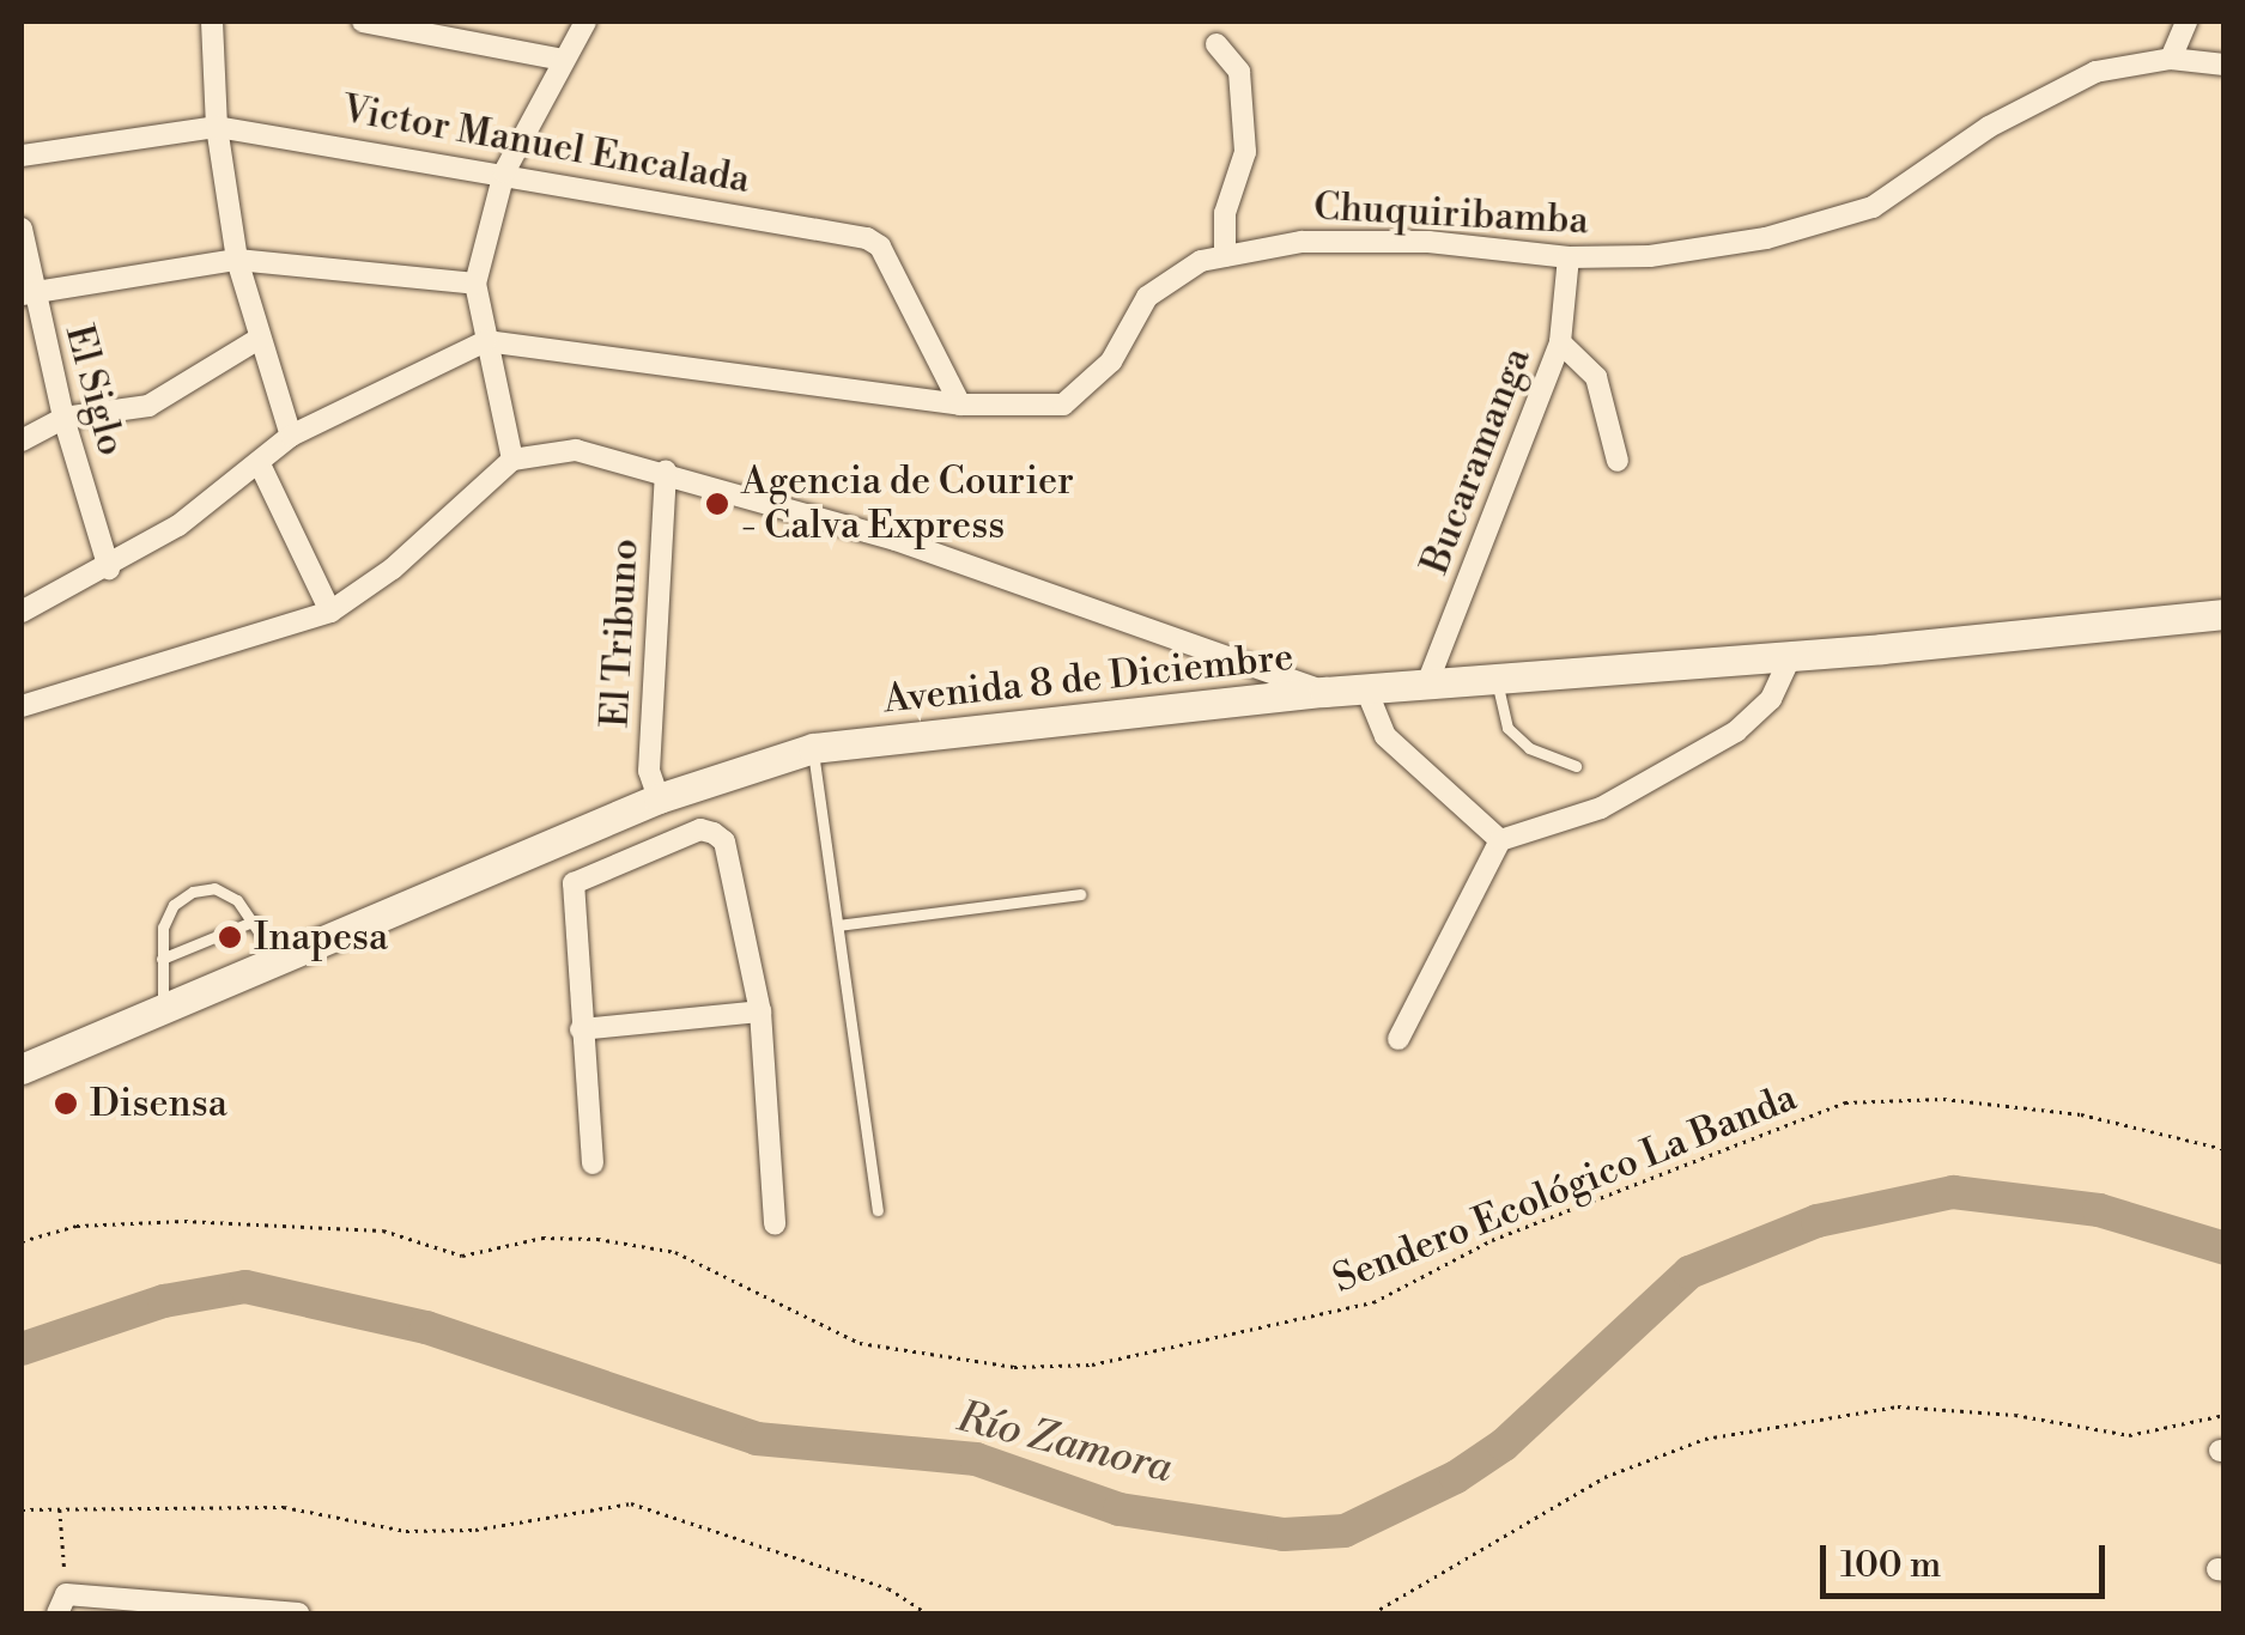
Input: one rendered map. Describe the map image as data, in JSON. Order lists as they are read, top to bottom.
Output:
{
  "streets": {
    "main road": ["Avenida 8 de Diciembre"],
    "street": [
      "Victor Manuel Encalada",
      "Chuquiribamba",
      "El Siglo",
      "Bucaramanga",
      "El Tribuno"
    ],
    "path": ["Sendero Ecológico La Banda"]
  },
  "crossings": [
    ["Victor Manuel Encalada", "Chuquiribamba"],
    ["Chuquiribamba", "Bucaramanga"],
    ["Bucaramanga", "Avenida 8 de Diciembre"],
    ["El Tribuno", "Avenida 8 de Diciembre"]
  ],
  "water": ["Río Zamora"],
  "places": ["Agencia de Courier - Calva Express", "Inapesa", "Disensa"],
  "scale_bar": "100 m"
}
